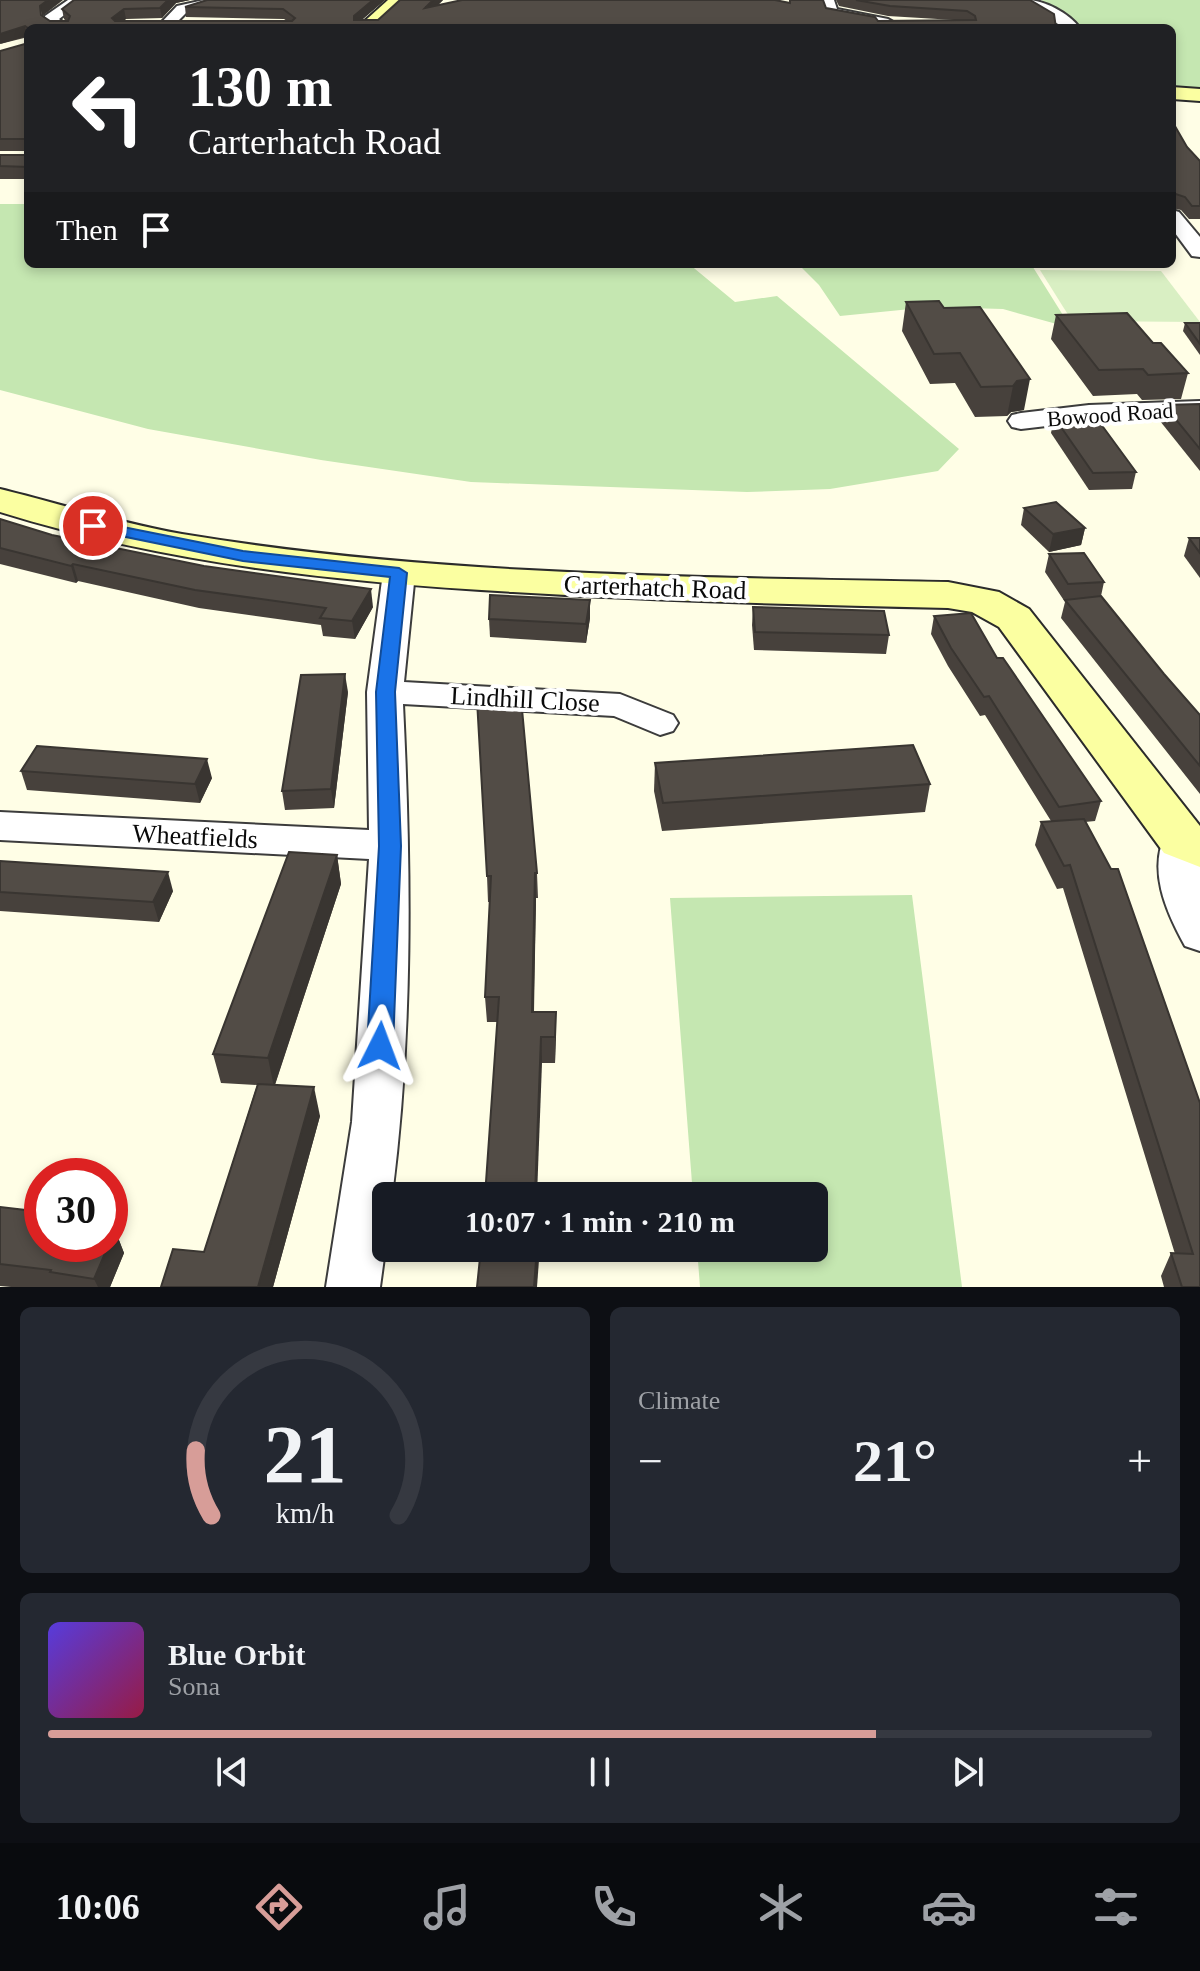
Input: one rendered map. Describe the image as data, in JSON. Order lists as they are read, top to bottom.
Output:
{
  "streets": {
    "street": [
      "Bowood Road",
      "Carterhatch Road",
      "Lindhill Close",
      "Wheatfields"
    ]
  },
  "page": {
    "turn": ["130 m", "Carterhatch Road"],
    "then": "Then",
    "limit": "30",
    "trip": "10:07 · 1 min · 210 m",
    "tile": "Climate",
    "heat": ["−", "21°", "+"],
    "song": ["Blue Orbit", "Sona"],
    "tabs": "10:06",
    "gauge": ["21", "km/h"]
  }
}
